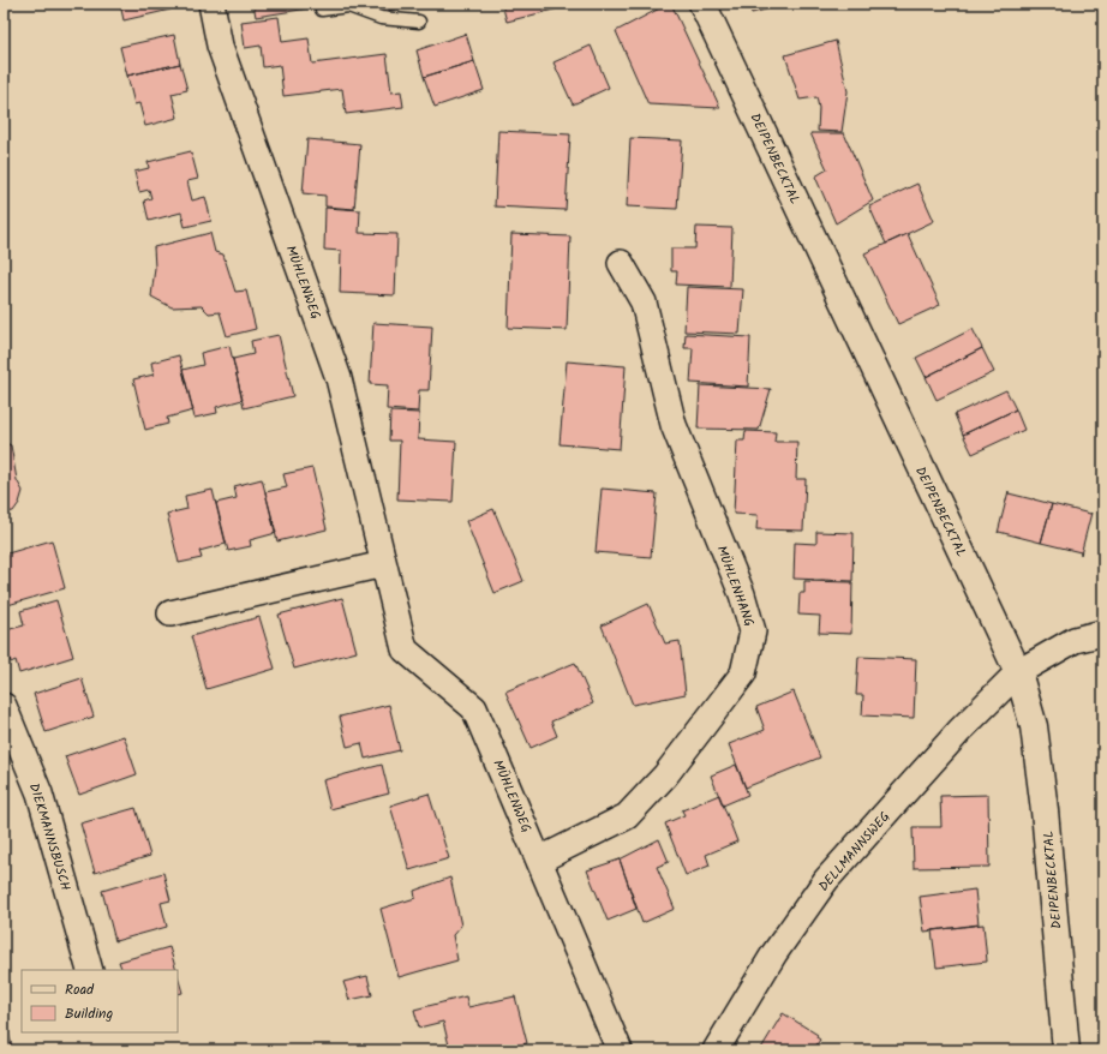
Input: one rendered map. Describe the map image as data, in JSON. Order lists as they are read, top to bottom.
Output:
{
  "streets": {
    "main road": ["DEIPENBECKTAL"],
    "street": [
      "MÜHLENWEG",
      "MÜHLENHANG",
      "DIEKMANNSBUSCH",
      "DELLMANNSWEG"
    ]
  },
  "crossings": [
    ["DEIPENBECKTAL", "DELLMANNSWEG"],
    ["MÜHLENWEG", "MÜHLENHANG"]
  ],
  "legend": ["Road", "Building"]
}
